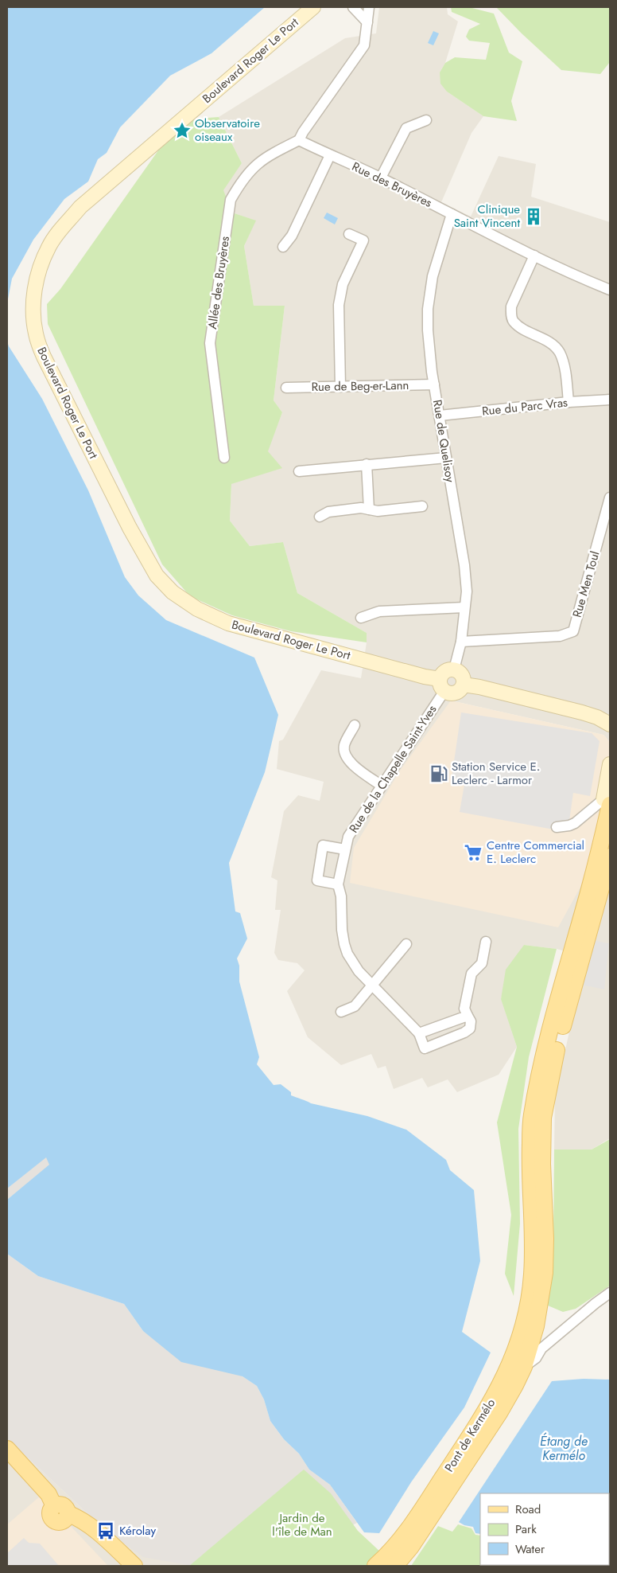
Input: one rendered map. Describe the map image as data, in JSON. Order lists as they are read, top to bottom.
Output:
{
  "streets": {
    "main road": ["Pont de Kermélo"],
    "street": [
      "Boulevard Roger Le Port",
      "Rue des Bruyères",
      "Allée des Bruyères",
      "Rue de Beg-er-Lann",
      "Rue du Parc Vras",
      "Rue de Quelisoy",
      "Rue Men Toul",
      "Rue de la Chapelle Saint-Yves"
    ]
  },
  "crossings": [
    ["Boulevard Roger Le Port", "Rue de Quelisoy"],
    ["Boulevard Roger Le Port", "Rue de la Chapelle Saint-Yves"],
    ["Rue des Bruyères", "Allée des Bruyères"],
    ["Rue des Bruyères", "Rue de Quelisoy"],
    ["Rue de Beg-er-Lann", "Rue de Quelisoy"],
    ["Rue du Parc Vras", "Rue de Quelisoy"],
    ["Rue de Quelisoy", "Rue Men Toul"],
    ["Rue de Quelisoy", "Rue de la Chapelle Saint-Yves"]
  ],
  "water": ["Étang de Kermélo"],
  "parks": ["Jardin de l'île de Man"],
  "places": {
    "place": ["Observatoire oiseaux"],
    "building": ["Clinique Saint Vincent"],
    "fuel station": ["Station Service E. Leclerc - Larmor"],
    "supermarket": ["Centre Commercial E. Leclerc"],
    "bus stop": ["Kérolay"]
  },
  "legend": ["Road", "Park", "Water"]
}
